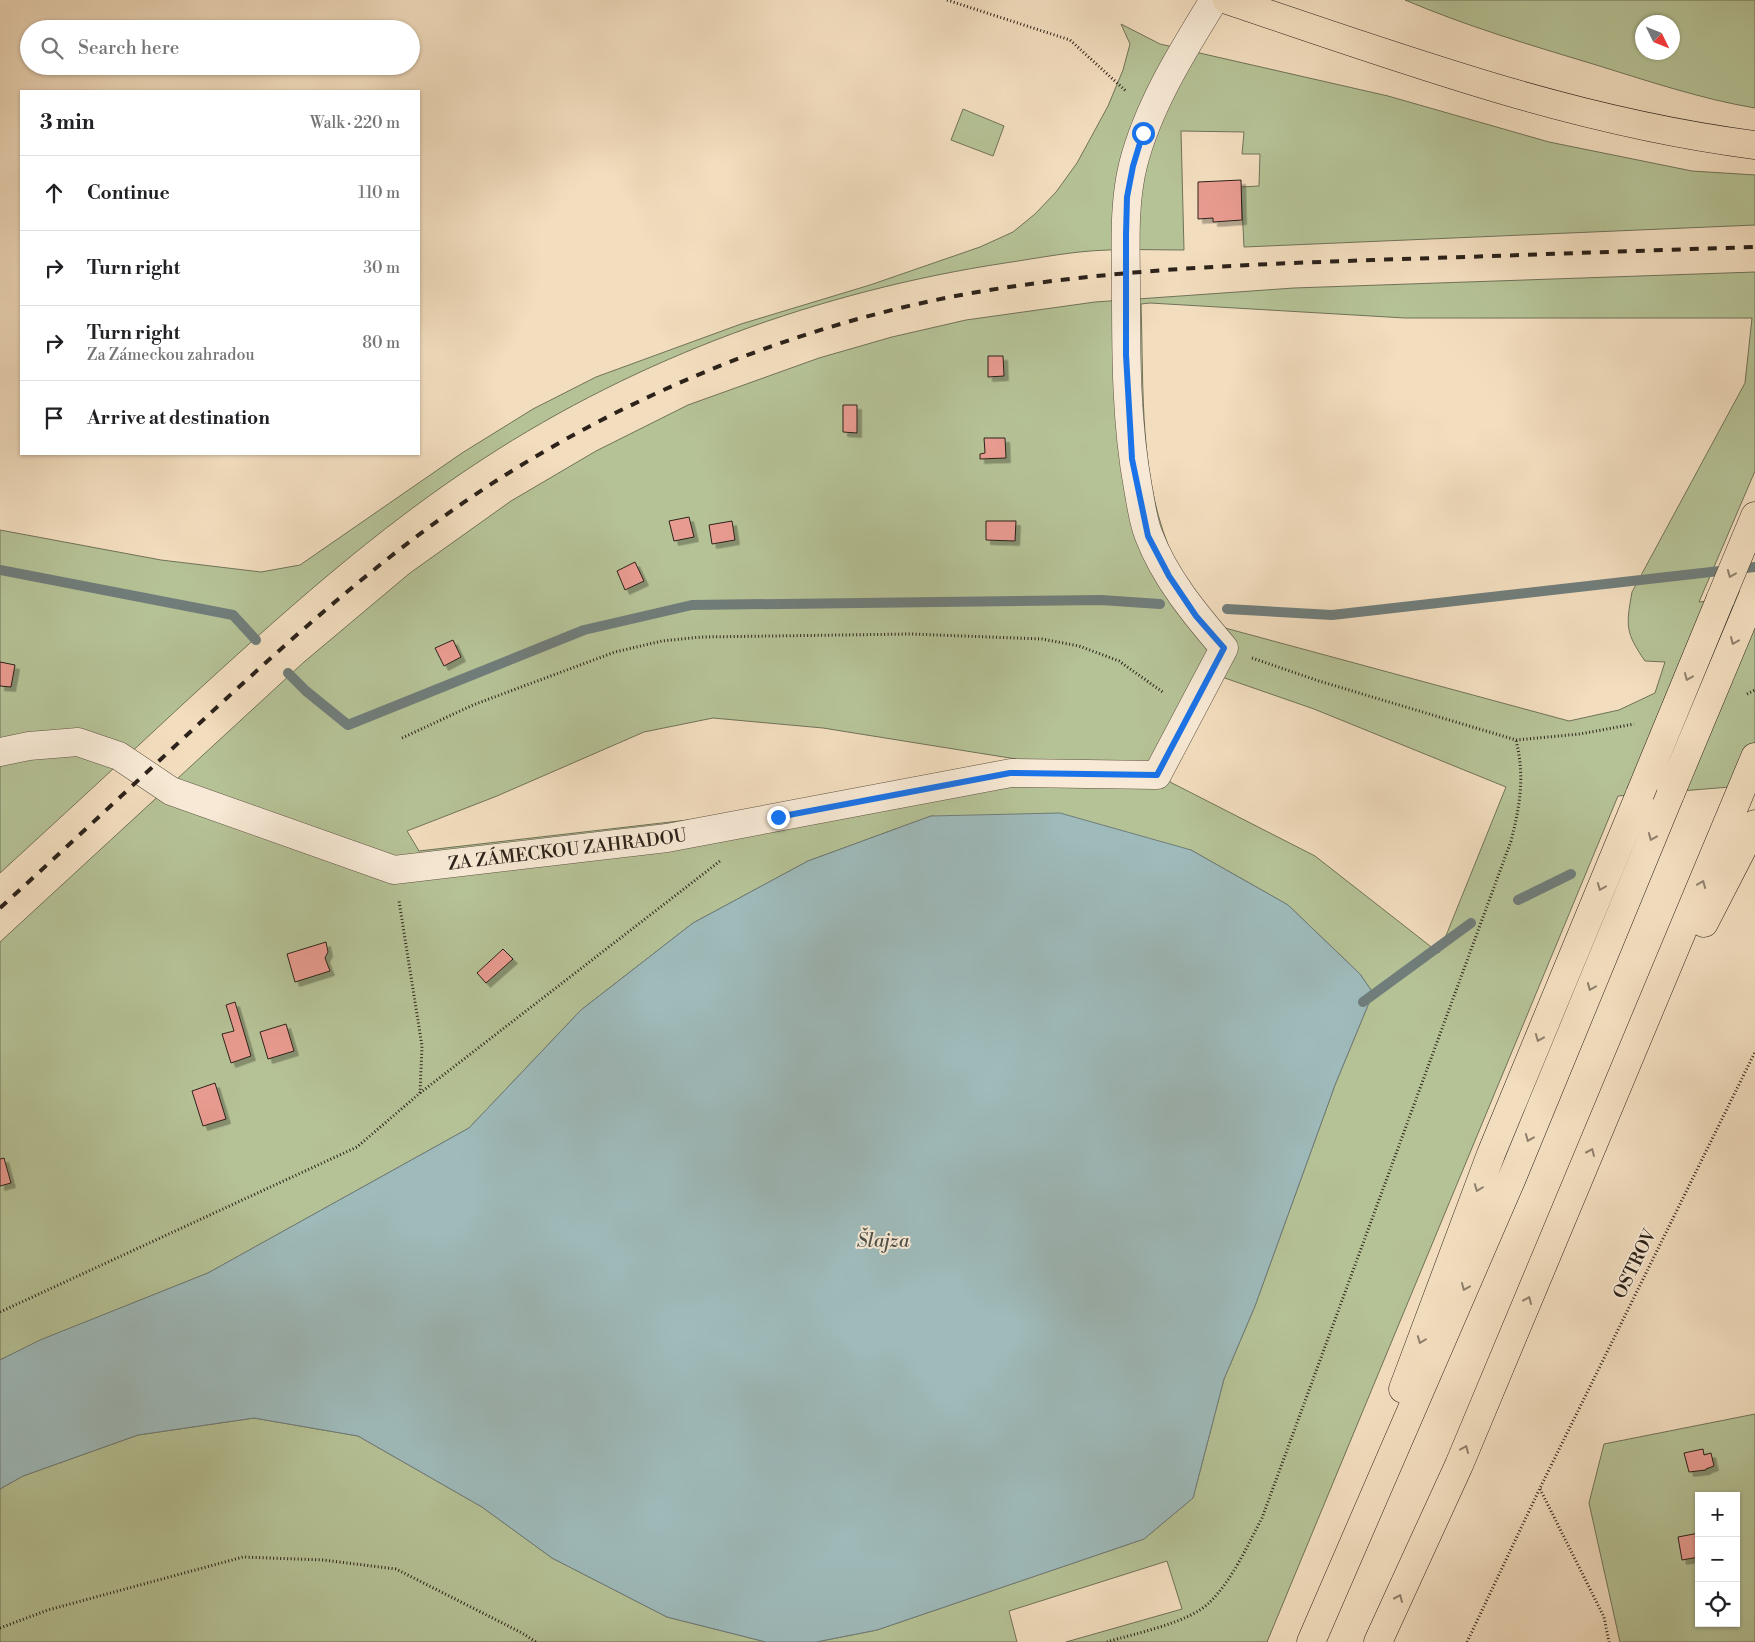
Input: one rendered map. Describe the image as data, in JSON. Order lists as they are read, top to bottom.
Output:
{
  "streets": {
    "street": ["ZA ZÁMECKOU ZAHRADOU"],
    "path": ["OSTROV"]
  },
  "water": ["Šlajza"],
  "north": "bottom right",
  "page": {
    "search": "Search here",
    "heading": ["3 min", "Walk · 220 m"],
    "list": [
      ["Continue", "110 m"],
      ["Turn right", "30 m"],
      ["Turn right", "Za Zámeckou zahradou", "80 m"],
      "Arrive at destination"
    ],
    "map_buttons": ["+", "−"]
  }
}
